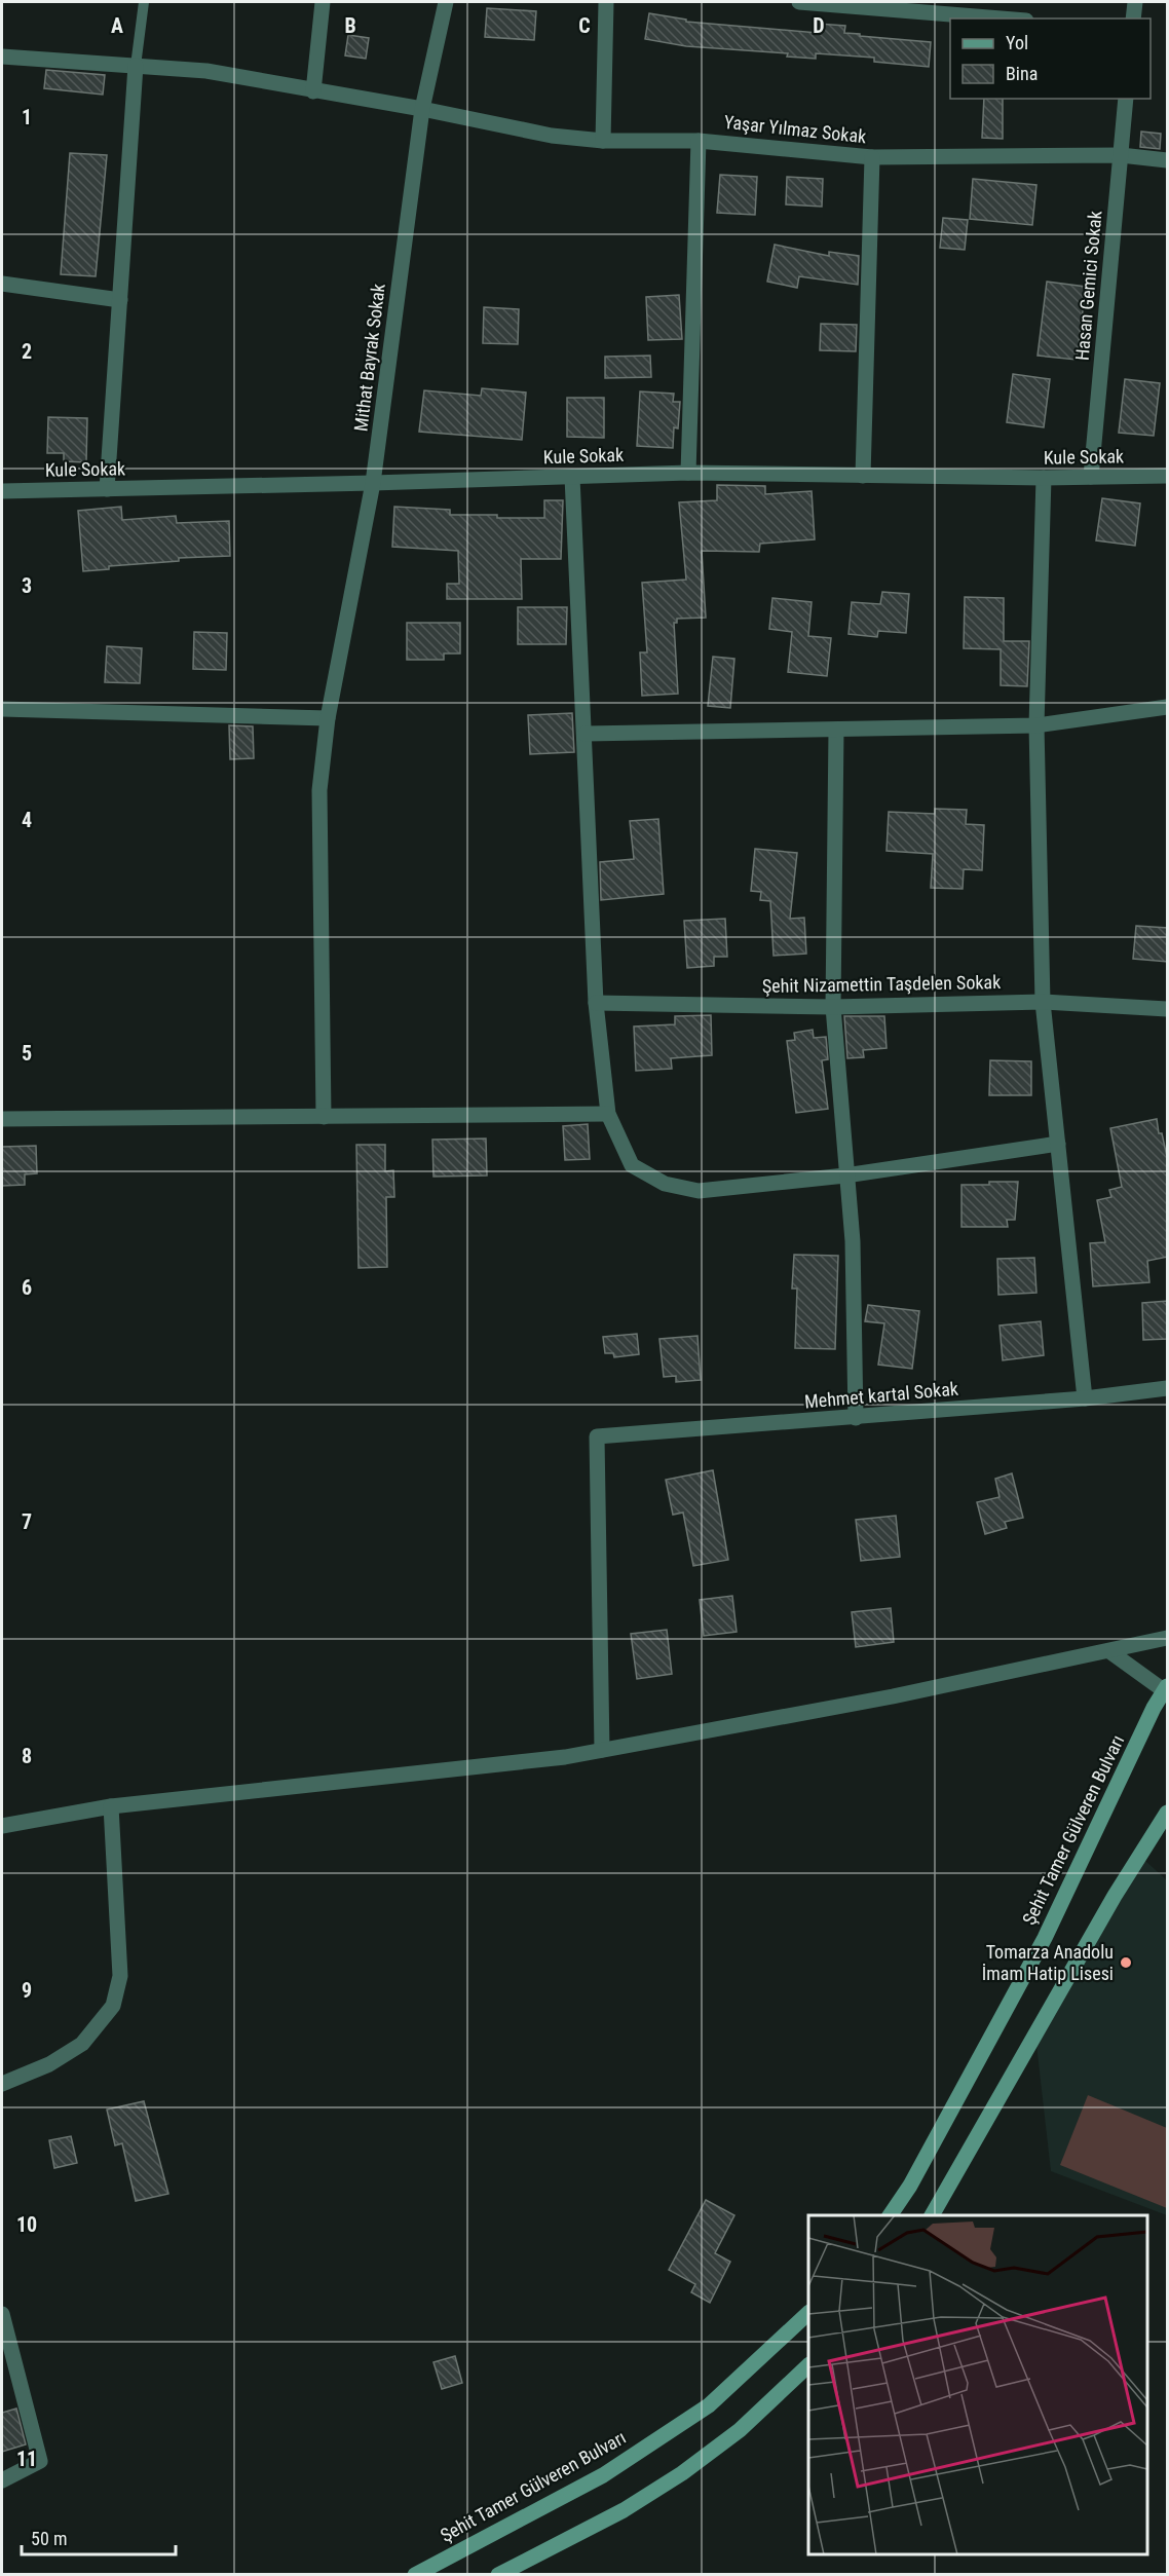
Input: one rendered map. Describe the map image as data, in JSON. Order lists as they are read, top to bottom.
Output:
{
  "streets": {
    "main road": ["Şehit Tamer Gülveren Bulvarı"],
    "street": [
      "Yaşar Yılmaz Sokak",
      "Hasan Gemici Sokak",
      "Mithat Bayrak Sokak",
      "Kule Sokak",
      "Şehit Nizamettin Taşdelen Sokak",
      "Mehmet kartal Sokak"
    ]
  },
  "crossings": [
    ["Yaşar Yılmaz Sokak", "Hasan Gemici Sokak"],
    ["Yaşar Yılmaz Sokak", "Mithat Bayrak Sokak"],
    ["Hasan Gemici Sokak", "Kule Sokak"],
    ["Mithat Bayrak Sokak", "Kule Sokak"]
  ],
  "places": ["Tomarza Anadolu İmam Hatip Lisesi"],
  "legend": ["Yol", "Bina"],
  "scale_bar": "50 m",
  "grid": {
    "columns": [
      "A",
      "B",
      "C",
      "D"
    ],
    "rows": [
      "1",
      "2",
      "3",
      "4",
      "5",
      "6",
      "7",
      "8",
      "9",
      "10",
      "11"
    ]
  }
}
